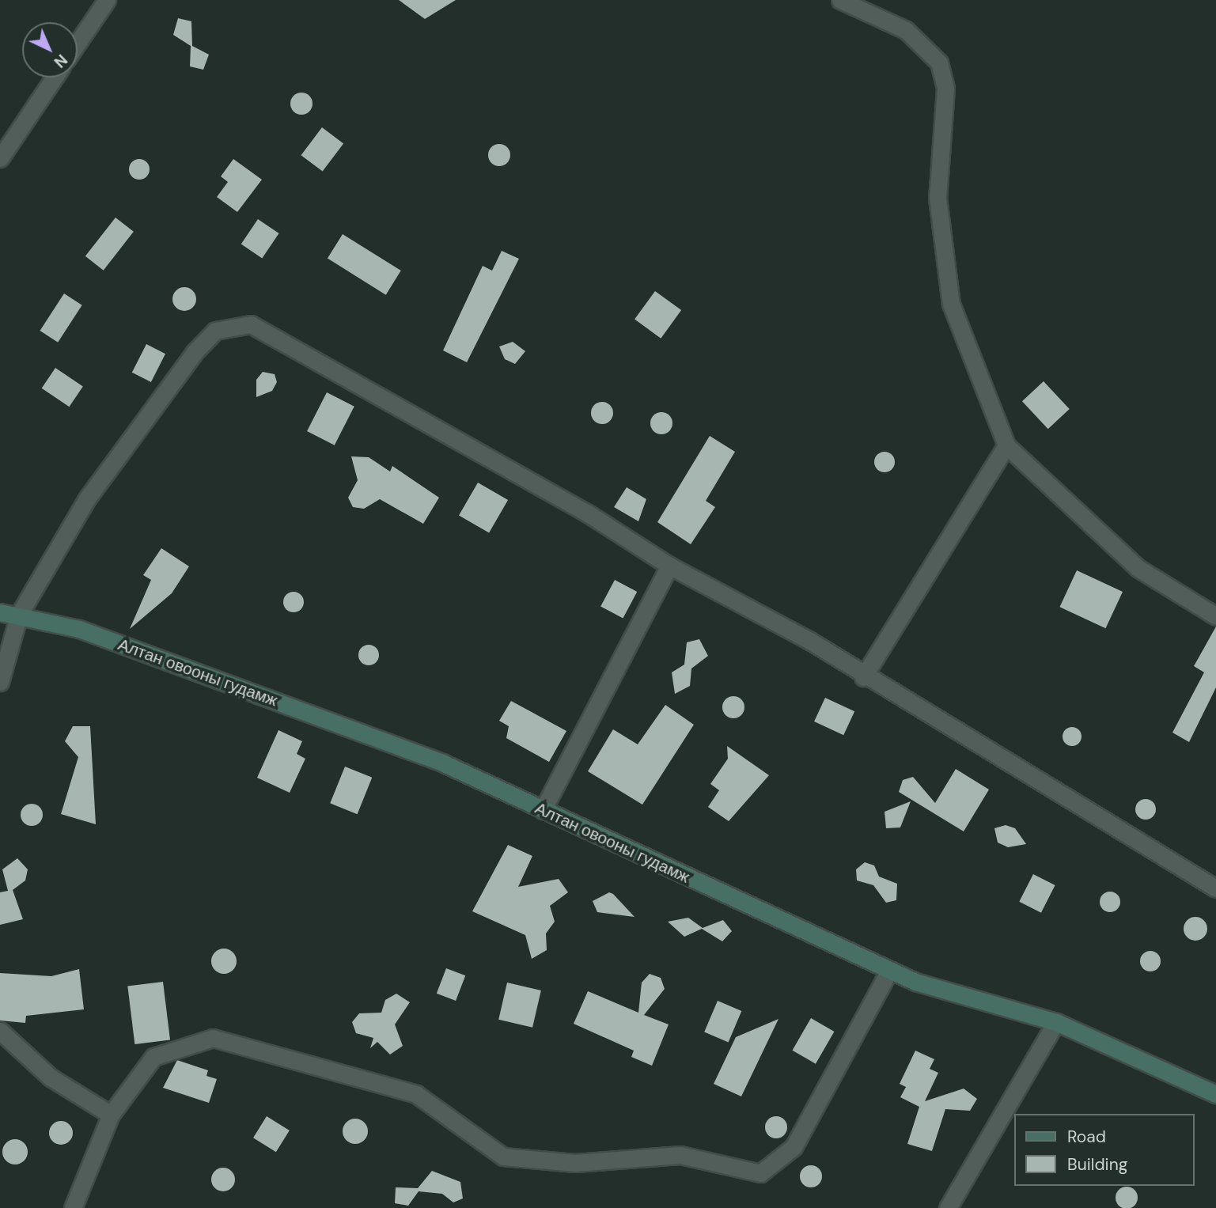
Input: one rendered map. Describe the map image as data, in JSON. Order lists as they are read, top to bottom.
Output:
{
  "streets": {
    "main road": ["Алтан овооны гудамж"]
  },
  "legend": ["Road", "Building"],
  "north": "bottom right"
}
